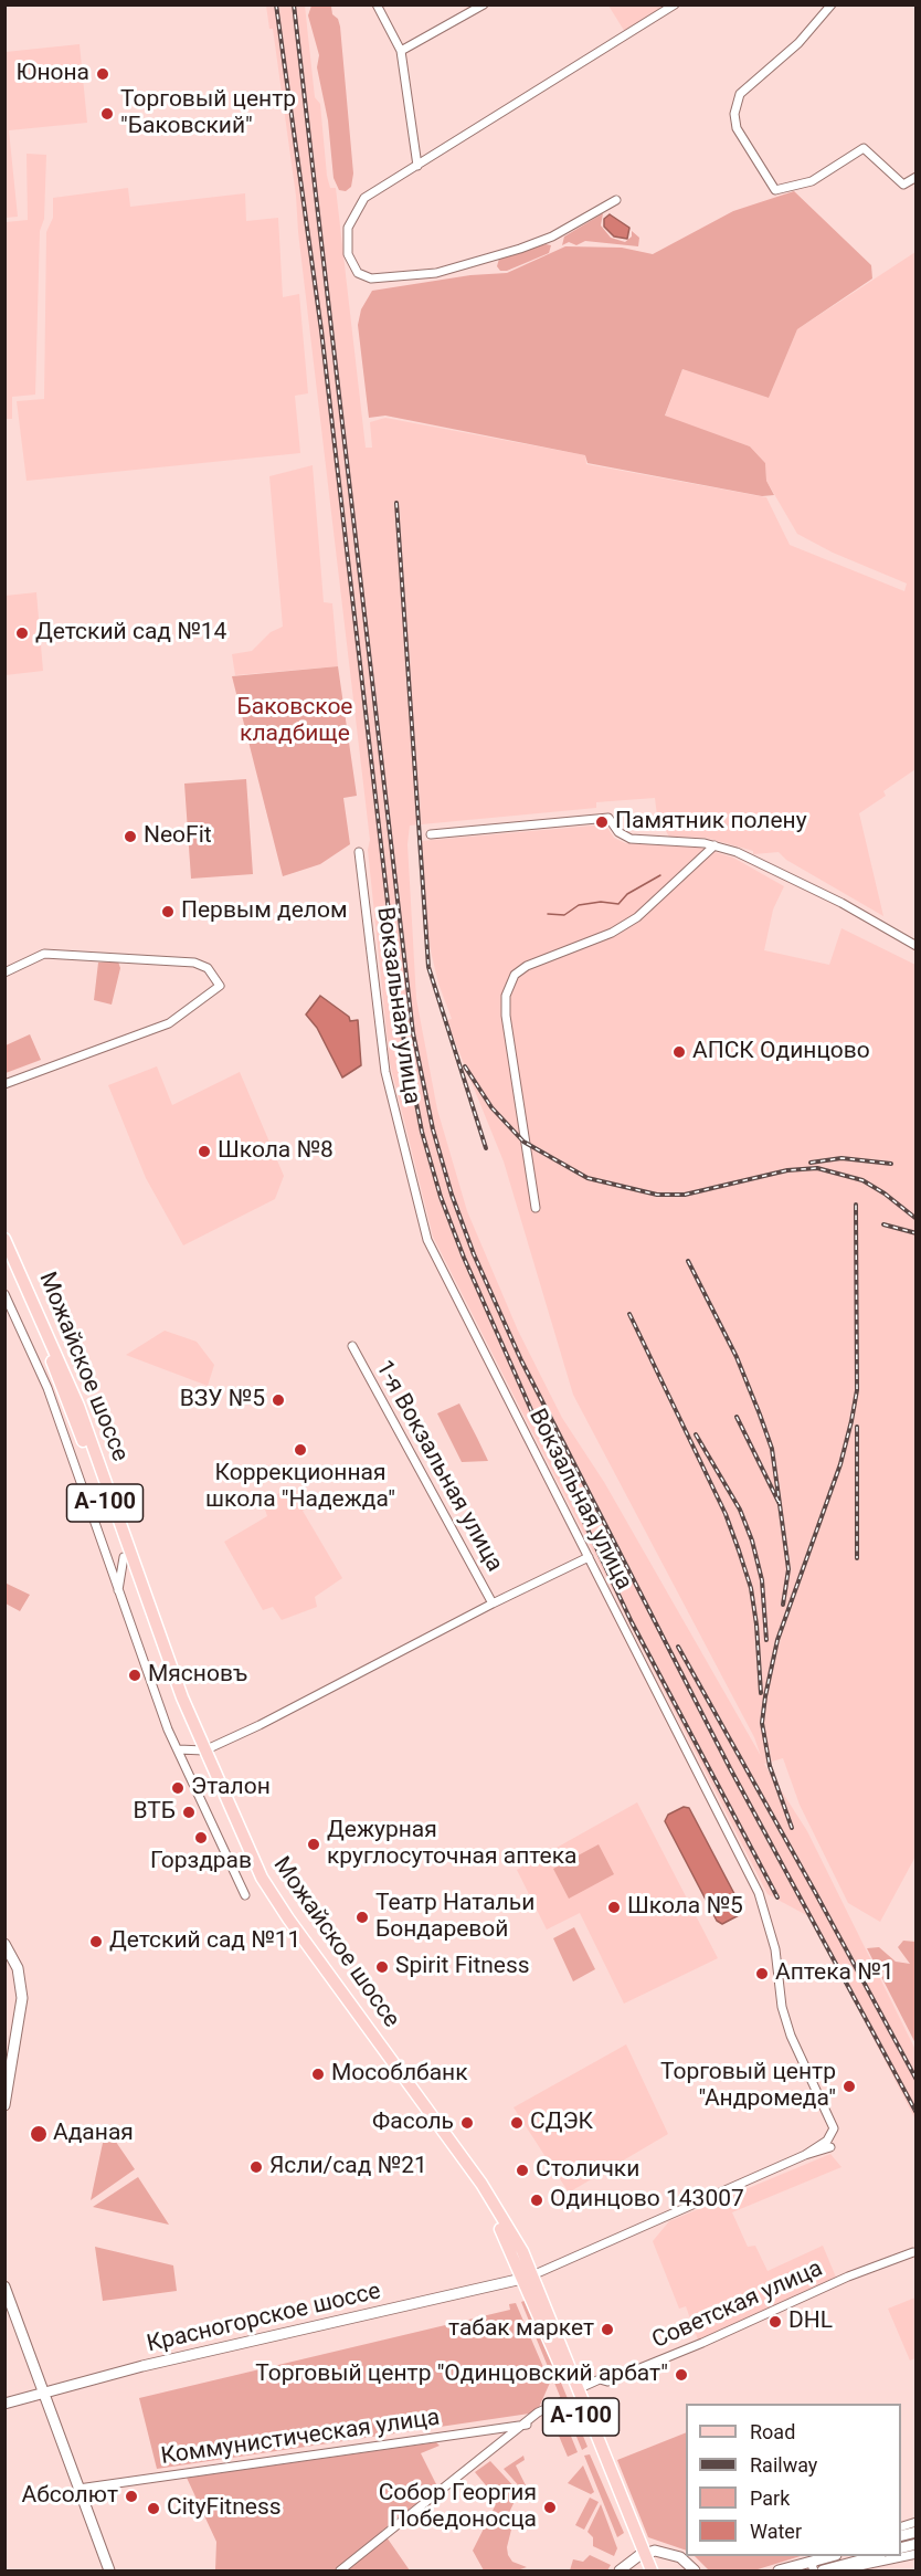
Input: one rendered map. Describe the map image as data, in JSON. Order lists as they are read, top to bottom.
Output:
{
  "streets": {
    "main road": ["Можайское шоссе", "А-100", "Красногорское шоссе"],
    "street": [
      "Вокзальная улица",
      "1-я Вокзальная улица",
      "Советская улица",
      "Коммунистическая улица"
    ]
  },
  "crossings": [
    ["Вокзальная улица", "Можайское шоссе"],
    ["Вокзальная улица", "Красногорское шоссе"],
    ["Можайское шоссе", "Советская улица"],
    ["Можайское шоссе", "Красногорское шоссе"]
  ],
  "parks": ["Баковское кладбище"],
  "places": [
    "Юнона",
    "Торговый центр \"Баковский\"",
    "Детский сад №14",
    "Памятник полену",
    "NeoFit",
    "Первым делом",
    "АПСК Одинцово",
    "Школа №8",
    "ВЗУ №5",
    "Коррекционная школа \"Надежда\"",
    "Мясновъ",
    "Эталон",
    "ВТБ",
    "Горздрав",
    "Дежурная круглосуточная аптека",
    "Школа №5",
    "Театр Натальи Бондаревой",
    "Детский сад №11",
    "Spirit Fitness",
    "Аптека №1",
    "Мособлбанк",
    "Торговый центр \"Андромеда\"",
    "Фасоль",
    "СДЭК",
    "Аданая",
    "Ясли/сад №21",
    "Столички",
    "Одинцово 143007",
    "DHL",
    "табак маркет",
    "Торговый центр \"Одинцовский арбат\"",
    "Абсолют",
    "Собор Георгия Победоносца",
    "CityFitness"
  ],
  "legend": [
    "Road",
    "Railway",
    "Park",
    "Water"
  ]
}
